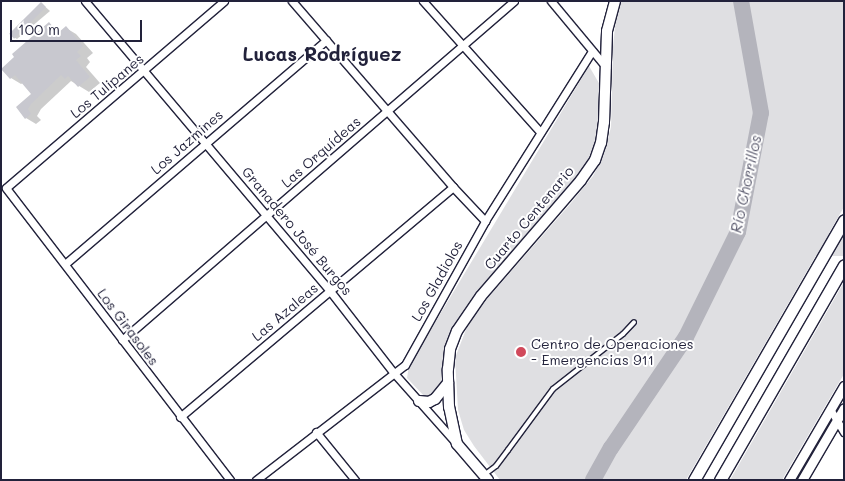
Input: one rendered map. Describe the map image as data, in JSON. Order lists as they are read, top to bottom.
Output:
{
  "streets": {
    "main road": ["Cuarto Centenario", "Granadero José Burgos"],
    "street": [
      "Los Tulipanes",
      "Los Jazmines",
      "Las Orquídeas",
      "Los Gladiolos",
      "Las Azaleas",
      "Los Girasoles"
    ]
  },
  "crossings": [
    ["Los Tulipanes", "Granadero José Burgos"],
    ["Los Tulipanes", "Los Girasoles"],
    ["Los Jazmines", "Granadero José Burgos"],
    ["Los Jazmines", "Los Girasoles"],
    ["Las Orquídeas", "Granadero José Burgos"],
    ["Las Orquídeas", "Los Girasoles"],
    ["Cuarto Centenario", "Granadero José Burgos"],
    ["Granadero José Burgos", "Los Gladiolos"],
    ["Granadero José Burgos", "Las Azaleas"],
    ["Las Azaleas", "Los Girasoles"]
  ],
  "districts": ["Lucas Rodríguez"],
  "water": ["Río Chorrillos"],
  "places": ["Centro de Operaciones - Emergencias 911"],
  "scale_bar": "100 m"
}
